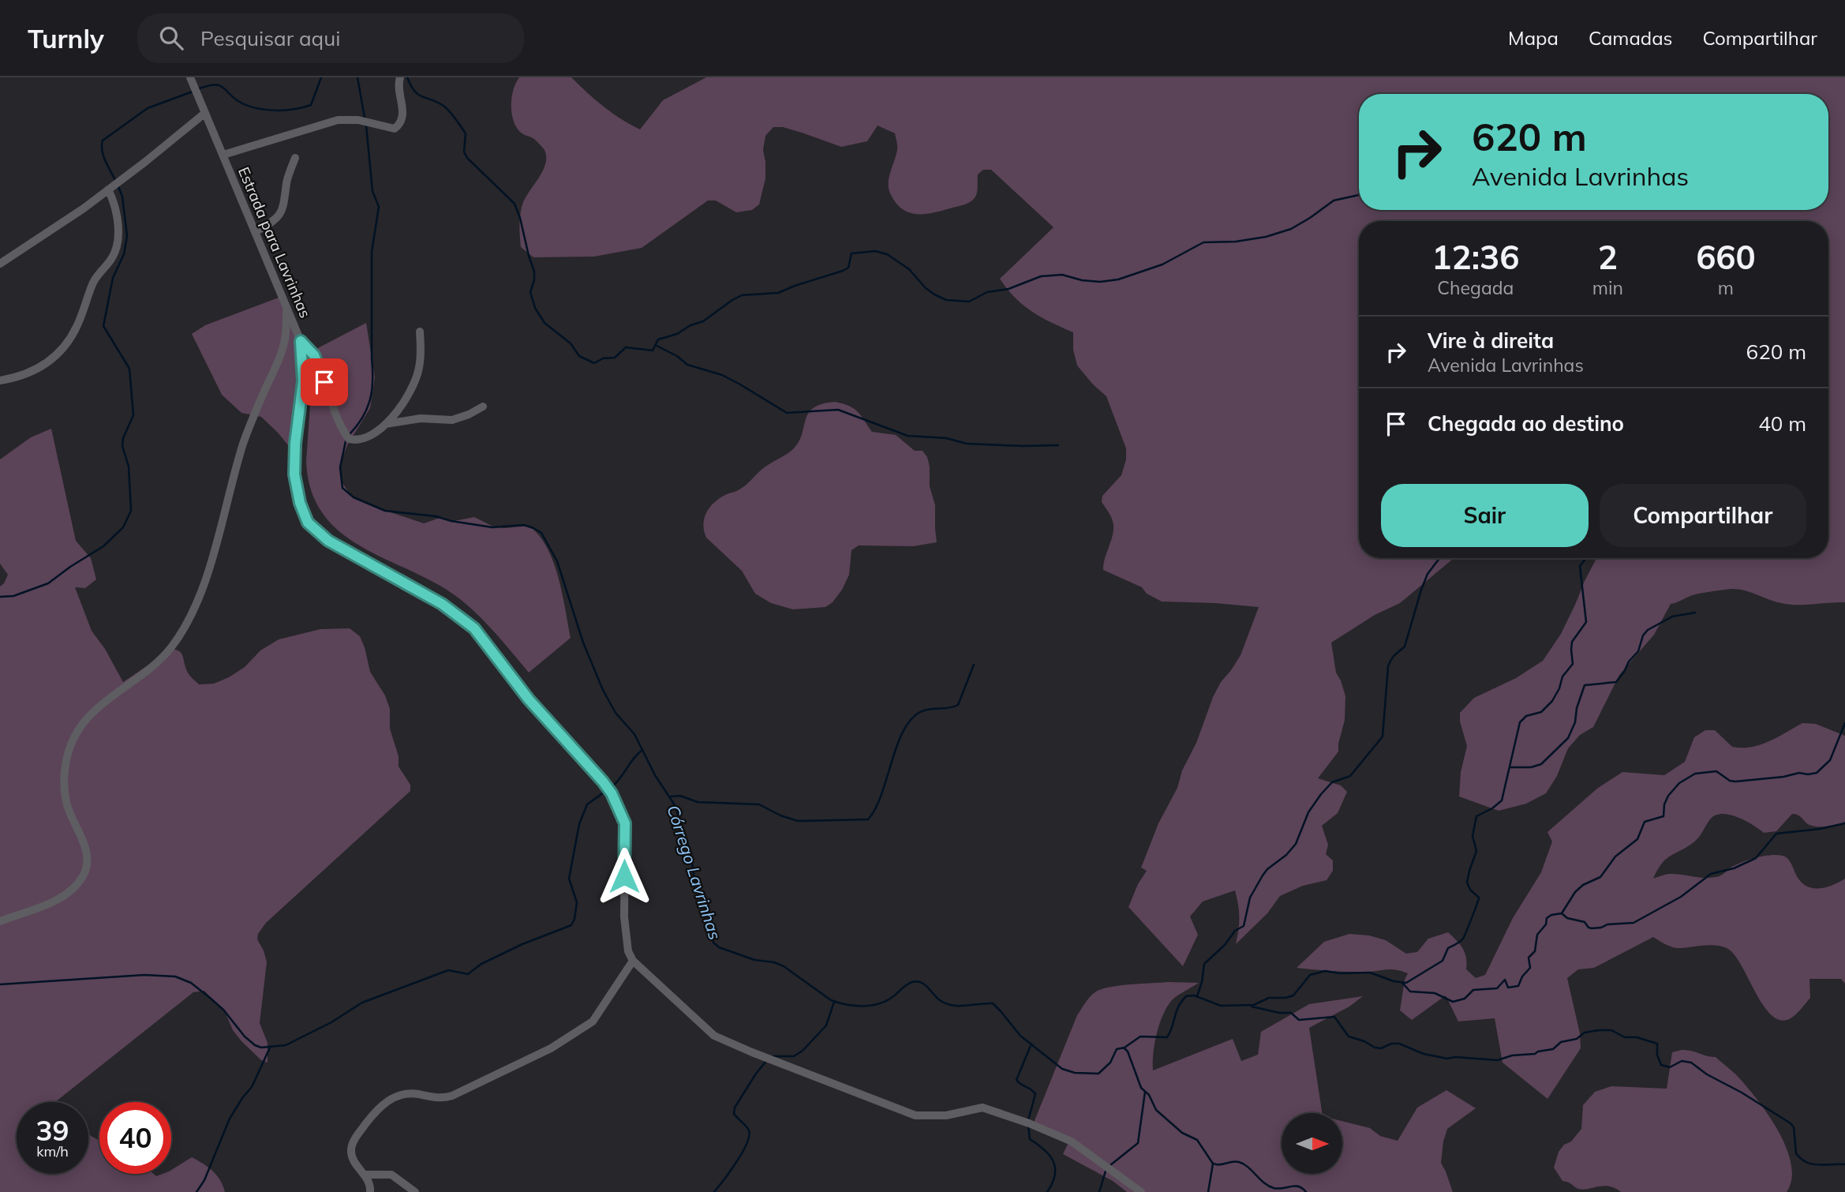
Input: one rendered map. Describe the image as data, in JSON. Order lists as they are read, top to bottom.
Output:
{
  "streets": {
    "street": ["Estrada para Lavrinhas"]
  },
  "water": ["Córrego Lavrinhas"],
  "north": "right",
  "page": {
    "header": "Turnly",
    "search": "Pesquisar aqui",
    "nav": ["Mapa", "Camadas", "Compartilhar"],
    "turn": ["620 m", "Avenida Lavrinhas"],
    "eta": [
      "12:36",
      "Chegada",
      "2",
      "min",
      "660",
      "m"
    ],
    "list": [
      {
        "name": "Vire à direita",
        "note": "Avenida Lavrinhas",
        "value": "620 m"
      },
      {
        "name": "Chegada ao destino",
        "value": "40 m"
      }
    ],
    "buttons": ["Sair", "Compartilhar"],
    "speed": "39 km/h",
    "limit": "40"
  }
}
